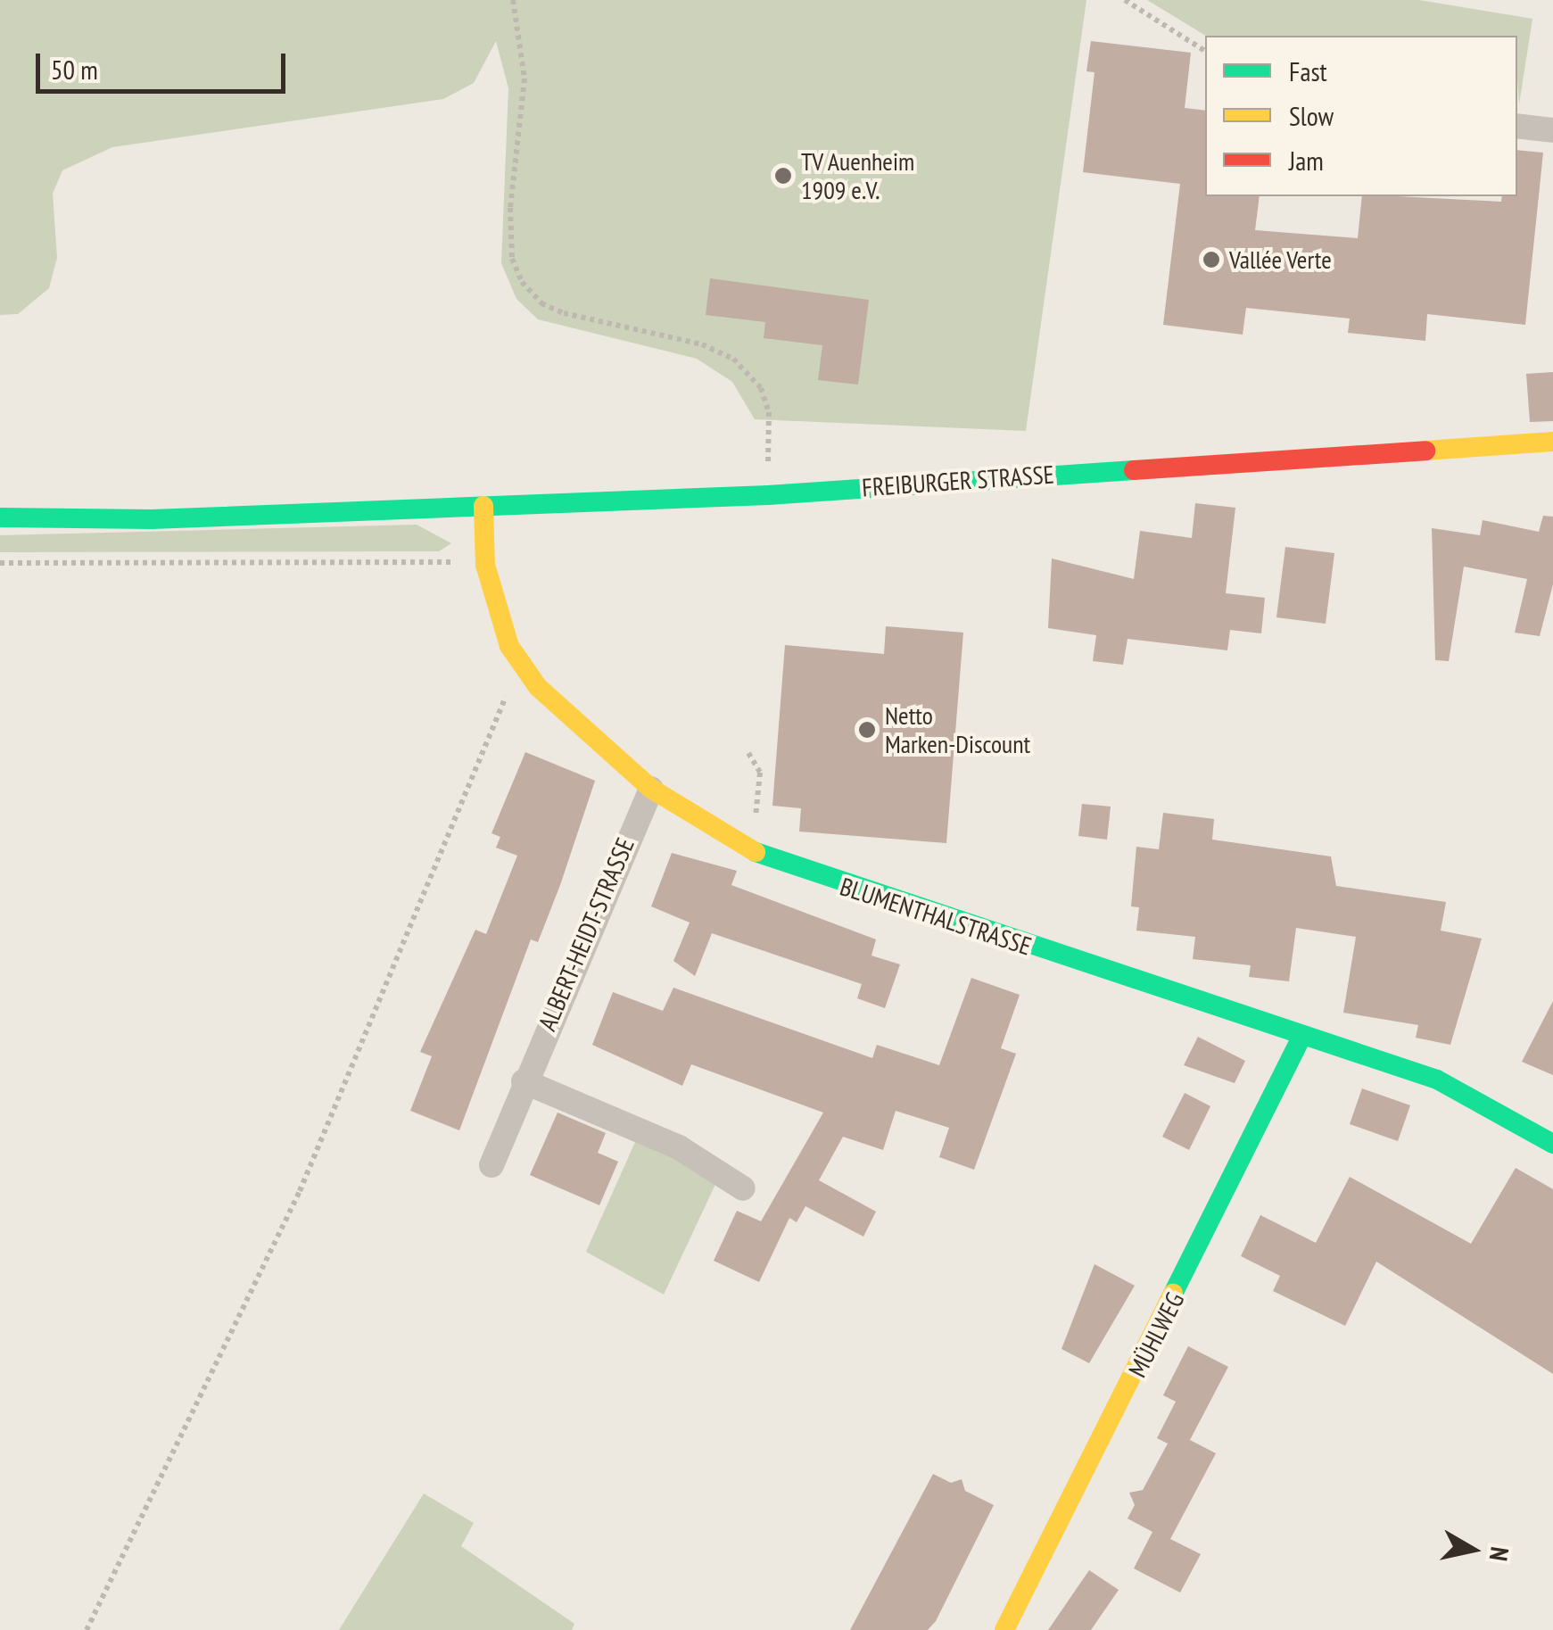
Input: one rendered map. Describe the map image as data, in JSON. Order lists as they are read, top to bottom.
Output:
{
  "streets": {
    "street": [
      "FREIBURGER STRASSE",
      "BLUMENTHALSTRASSE",
      "ALBERT-HEIDT-STRASSE",
      "MÜHLWEG"
    ]
  },
  "crossings": [
    ["FREIBURGER STRASSE", "BLUMENTHALSTRASSE"],
    ["BLUMENTHALSTRASSE", "ALBERT-HEIDT-STRASSE"],
    ["BLUMENTHALSTRASSE", "MÜHLWEG"]
  ],
  "places": ["TV Auenheim 1909 e.V.", "Vallée Verte", "Netto Marken-Discount"],
  "legend": ["Fast", "Slow", "Jam"],
  "scale_bar": "50 m",
  "north": "right"
}
